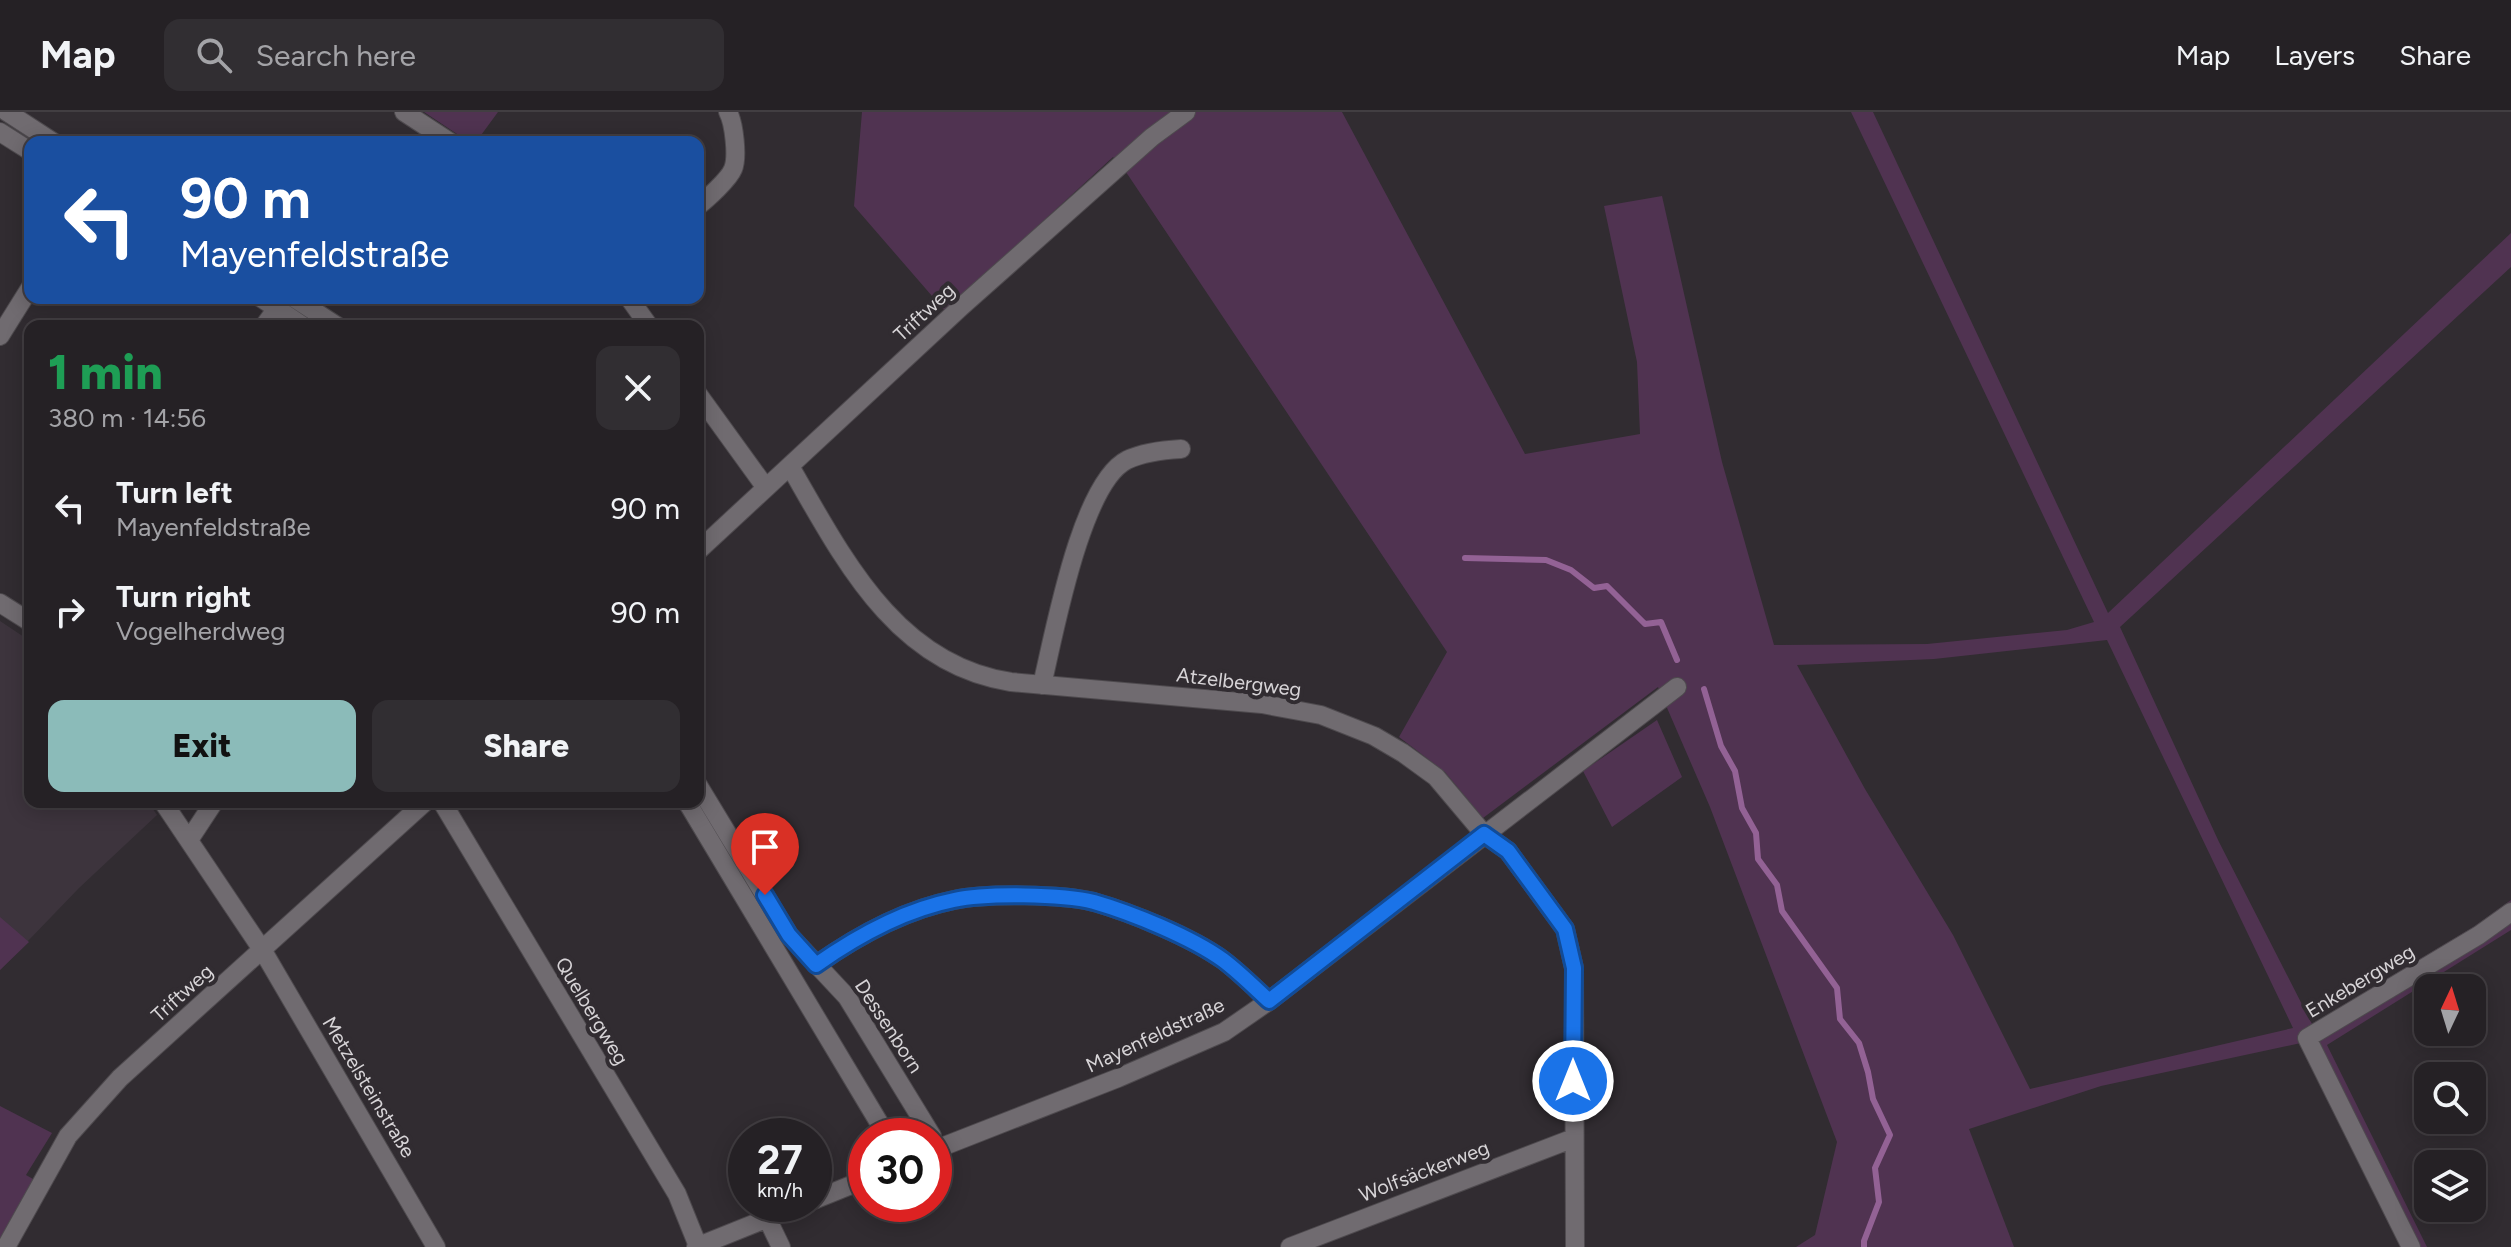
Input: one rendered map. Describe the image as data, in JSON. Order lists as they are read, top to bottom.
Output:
{
  "streets": {
    "street": [
      "Triftweg",
      "Atzelbergweg",
      "Enkebergweg",
      "Quelbergweg",
      "Dessenborn",
      "Mayenfeldstraße",
      "Metzelsteinstraße",
      "Wolfsäckerweg"
    ]
  },
  "crossings": [
    ["Triftweg", "Atzelbergweg"],
    ["Triftweg", "Metzelsteinstraße"],
    ["Atzelbergweg", "Mayenfeldstraße"],
    ["Atzelbergweg", "Wolfsäckerweg"]
  ],
  "north": "top",
  "page": {
    "header": "Map",
    "search": "Search here",
    "nav": ["Map", "Layers", "Share"],
    "turn": ["90 m", "Mayenfeldstraße"],
    "heading": ["1 min", "380 m · 14:56"],
    "list": [
      {
        "name": "Turn left",
        "note": "Mayenfeldstraße",
        "value": "90 m"
      },
      {
        "name": "Turn right",
        "note": "Vogelherdweg",
        "value": "90 m"
      }
    ],
    "buttons": ["Exit", "Share"],
    "speed": "27 km/h",
    "limit": "30"
  }
}
